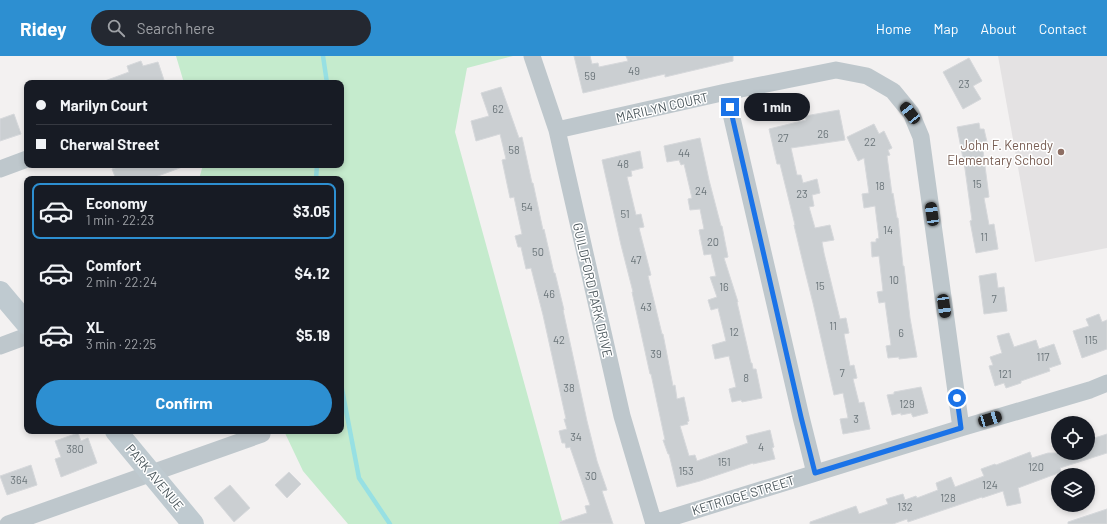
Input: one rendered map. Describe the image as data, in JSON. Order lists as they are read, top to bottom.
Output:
{
  "streets": {
    "street": [
      "MARILYN COURT",
      "GUILDFORD PARK DRIVE",
      "PARK AVENUE",
      "KETRIDGE STREET"
    ]
  },
  "crossings": [
    ["MARILYN COURT", "GUILDFORD PARK DRIVE"],
    ["MARILYN COURT", "KETRIDGE STREET"],
    ["GUILDFORD PARK DRIVE", "KETRIDGE STREET"]
  ],
  "places": ["John F. Kennedy Elementary School"],
  "house_numbers": [
    "49",
    "59",
    "23",
    "62",
    "26",
    "27",
    "22",
    "58",
    "44",
    "48",
    "15",
    "18",
    "24",
    "23",
    "54",
    "51",
    "14",
    "11",
    "20",
    "50",
    "47",
    "10",
    "15",
    "16",
    "46",
    "7",
    "43",
    "11",
    "12",
    "6",
    "42",
    "115",
    "39",
    "117",
    "7",
    "121",
    "8",
    "38",
    "129",
    "3",
    "34",
    "4",
    "380",
    "151",
    "120",
    "153",
    "30",
    "364",
    "124",
    "128",
    "132"
  ],
  "page": {
    "header": "Ridey",
    "search": "Search here",
    "nav": [
      "Home",
      "Map",
      "About",
      "Contact"
    ],
    "banner": ["Marilyn Court", "Cherwal Street"],
    "bubble": "1 min",
    "list": [
      {
        "name": "Economy",
        "note": "1 min · 22:23",
        "value": "$3.05"
      },
      {
        "name": "Comfort",
        "note": "2 min · 22:24",
        "value": "$4.12"
      },
      {
        "name": "XL",
        "note": "3 min · 22:25",
        "value": "$5.19"
      }
    ],
    "buttons": "Confirm"
  }
}
